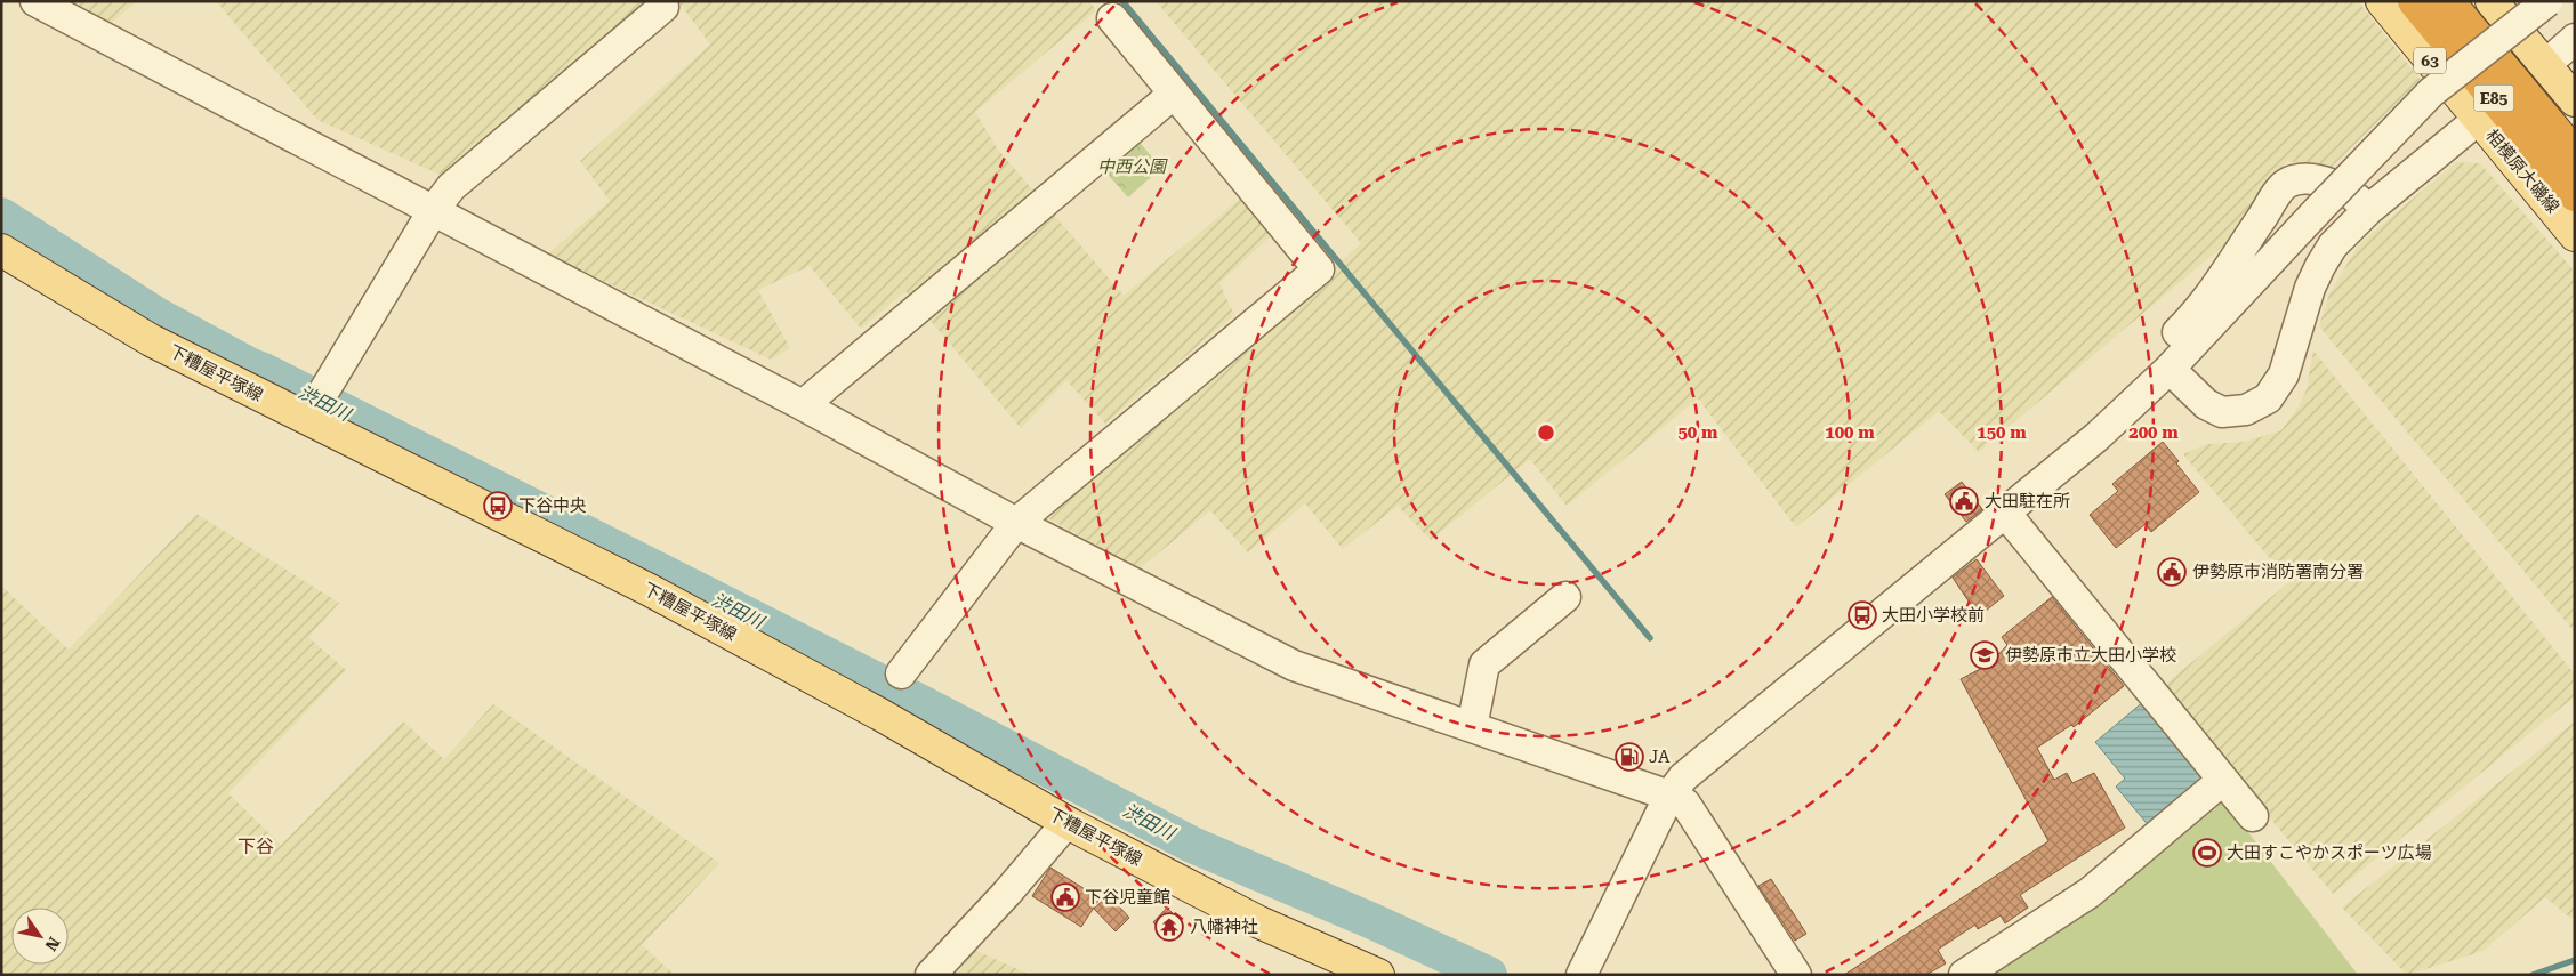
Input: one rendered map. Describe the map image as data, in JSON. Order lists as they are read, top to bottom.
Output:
{
  "streets": {
    "highway": ["E85"],
    "main road": ["63", "相模原大磯線", "下糟屋平塚線"]
  },
  "districts": ["下谷"],
  "water": ["渋田川"],
  "parks": ["中西公園"],
  "places": {
    "public building": ["大田駐在所", "伊勢原市消防署南分署", "下谷児童館"],
    "bus stop": ["下谷中央", "大田小学校前"],
    "school or university": ["伊勢原市立大田小学校"],
    "fuel station": ["JA"],
    "sports": ["大田すこやかスポーツ広場"],
    "temple": ["八幡神社"]
  },
  "north": "bottom right",
  "rings": [
    "50 m",
    "100 m",
    "150 m",
    "200 m"
  ]
}
